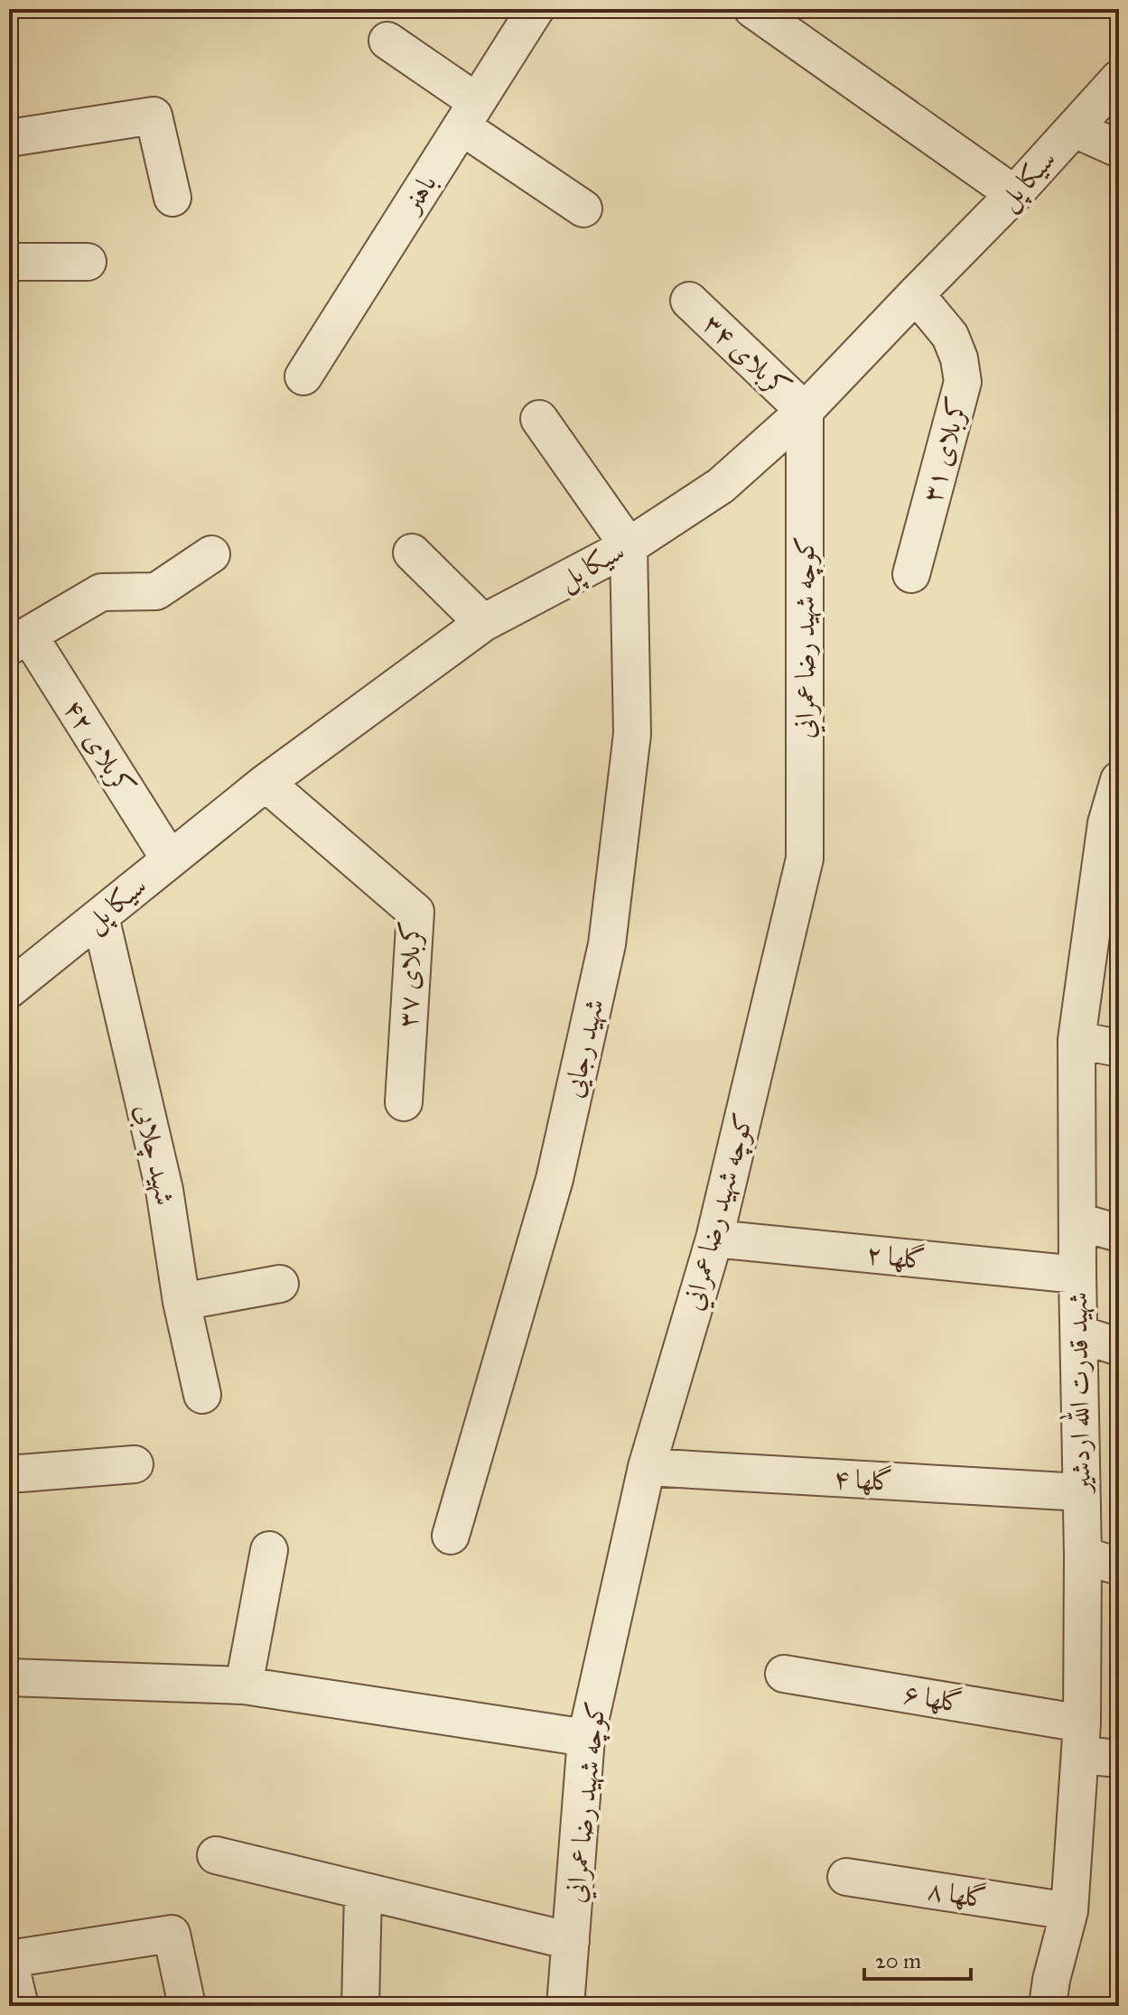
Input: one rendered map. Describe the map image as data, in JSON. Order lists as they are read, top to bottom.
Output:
{
  "streets": {
    "street": [
      "سیکا پل",
      "باهنر",
      "کربلای ۳۴",
      "کربلای ۳۱",
      "كوچه شهيد رضا عمراني",
      "کربلای ۴۲",
      "کربلای ۳۷",
      "شهید رجایی",
      "شهید چلابی",
      "گلها ۲",
      "شهید قدرت الله اردشیر",
      "گلها ۴",
      "گلها ۶",
      "گلها ۸"
    ]
  },
  "crossings": [
    ["سیکا پل", "کربلای ۳۴"],
    ["سیکا پل", "کربلای ۳۱"],
    ["سیکا پل", "كوچه شهيد رضا عمراني"],
    ["سیکا پل", "کربلای ۴۲"],
    ["سیکا پل", "کربلای ۳۷"],
    ["سیکا پل", "شهید رجایی"],
    ["سیکا پل", "شهید چلابی"],
    ["کربلای ۳۴", "كوچه شهيد رضا عمراني"],
    ["كوچه شهيد رضا عمراني", "گلها ۲"],
    ["كوچه شهيد رضا عمراني", "گلها ۴"],
    ["گلها ۲", "شهید قدرت الله اردشیر"],
    ["شهید قدرت الله اردشیر", "گلها ۴"],
    ["شهید قدرت الله اردشیر", "گلها ۶"],
    ["شهید قدرت الله اردشیر", "گلها ۸"]
  ],
  "scale_bar": "20 m"
}
